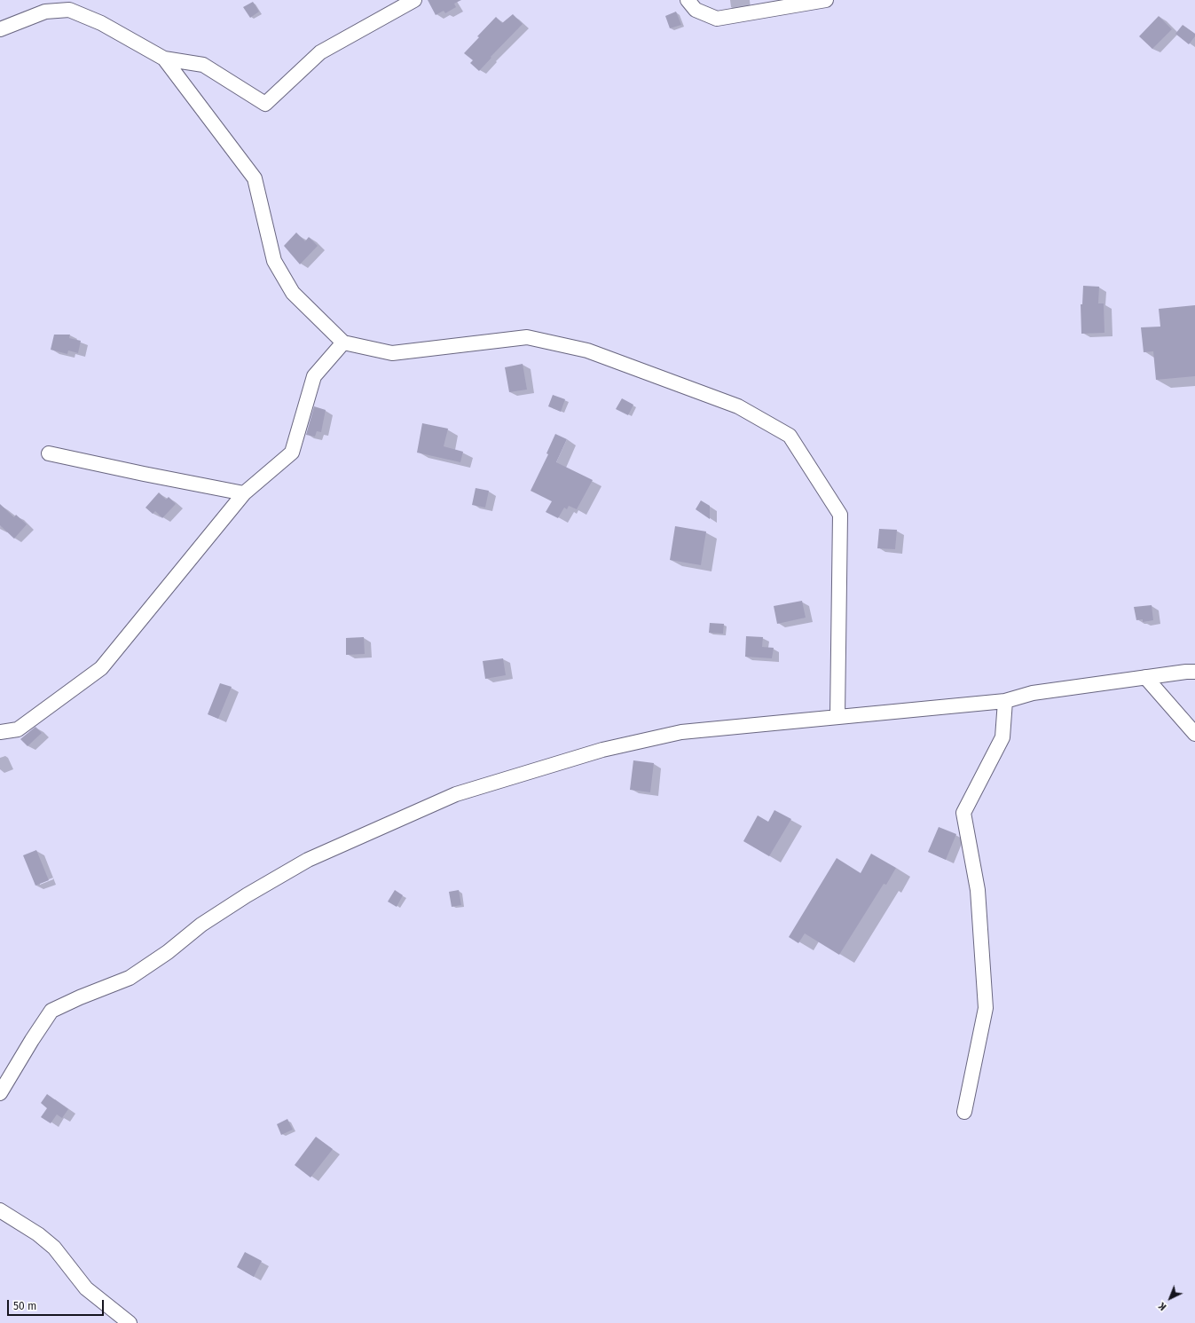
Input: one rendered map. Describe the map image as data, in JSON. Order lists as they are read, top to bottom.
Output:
{
  "scale_bar": "50 m",
  "north": "bottom left"
}
